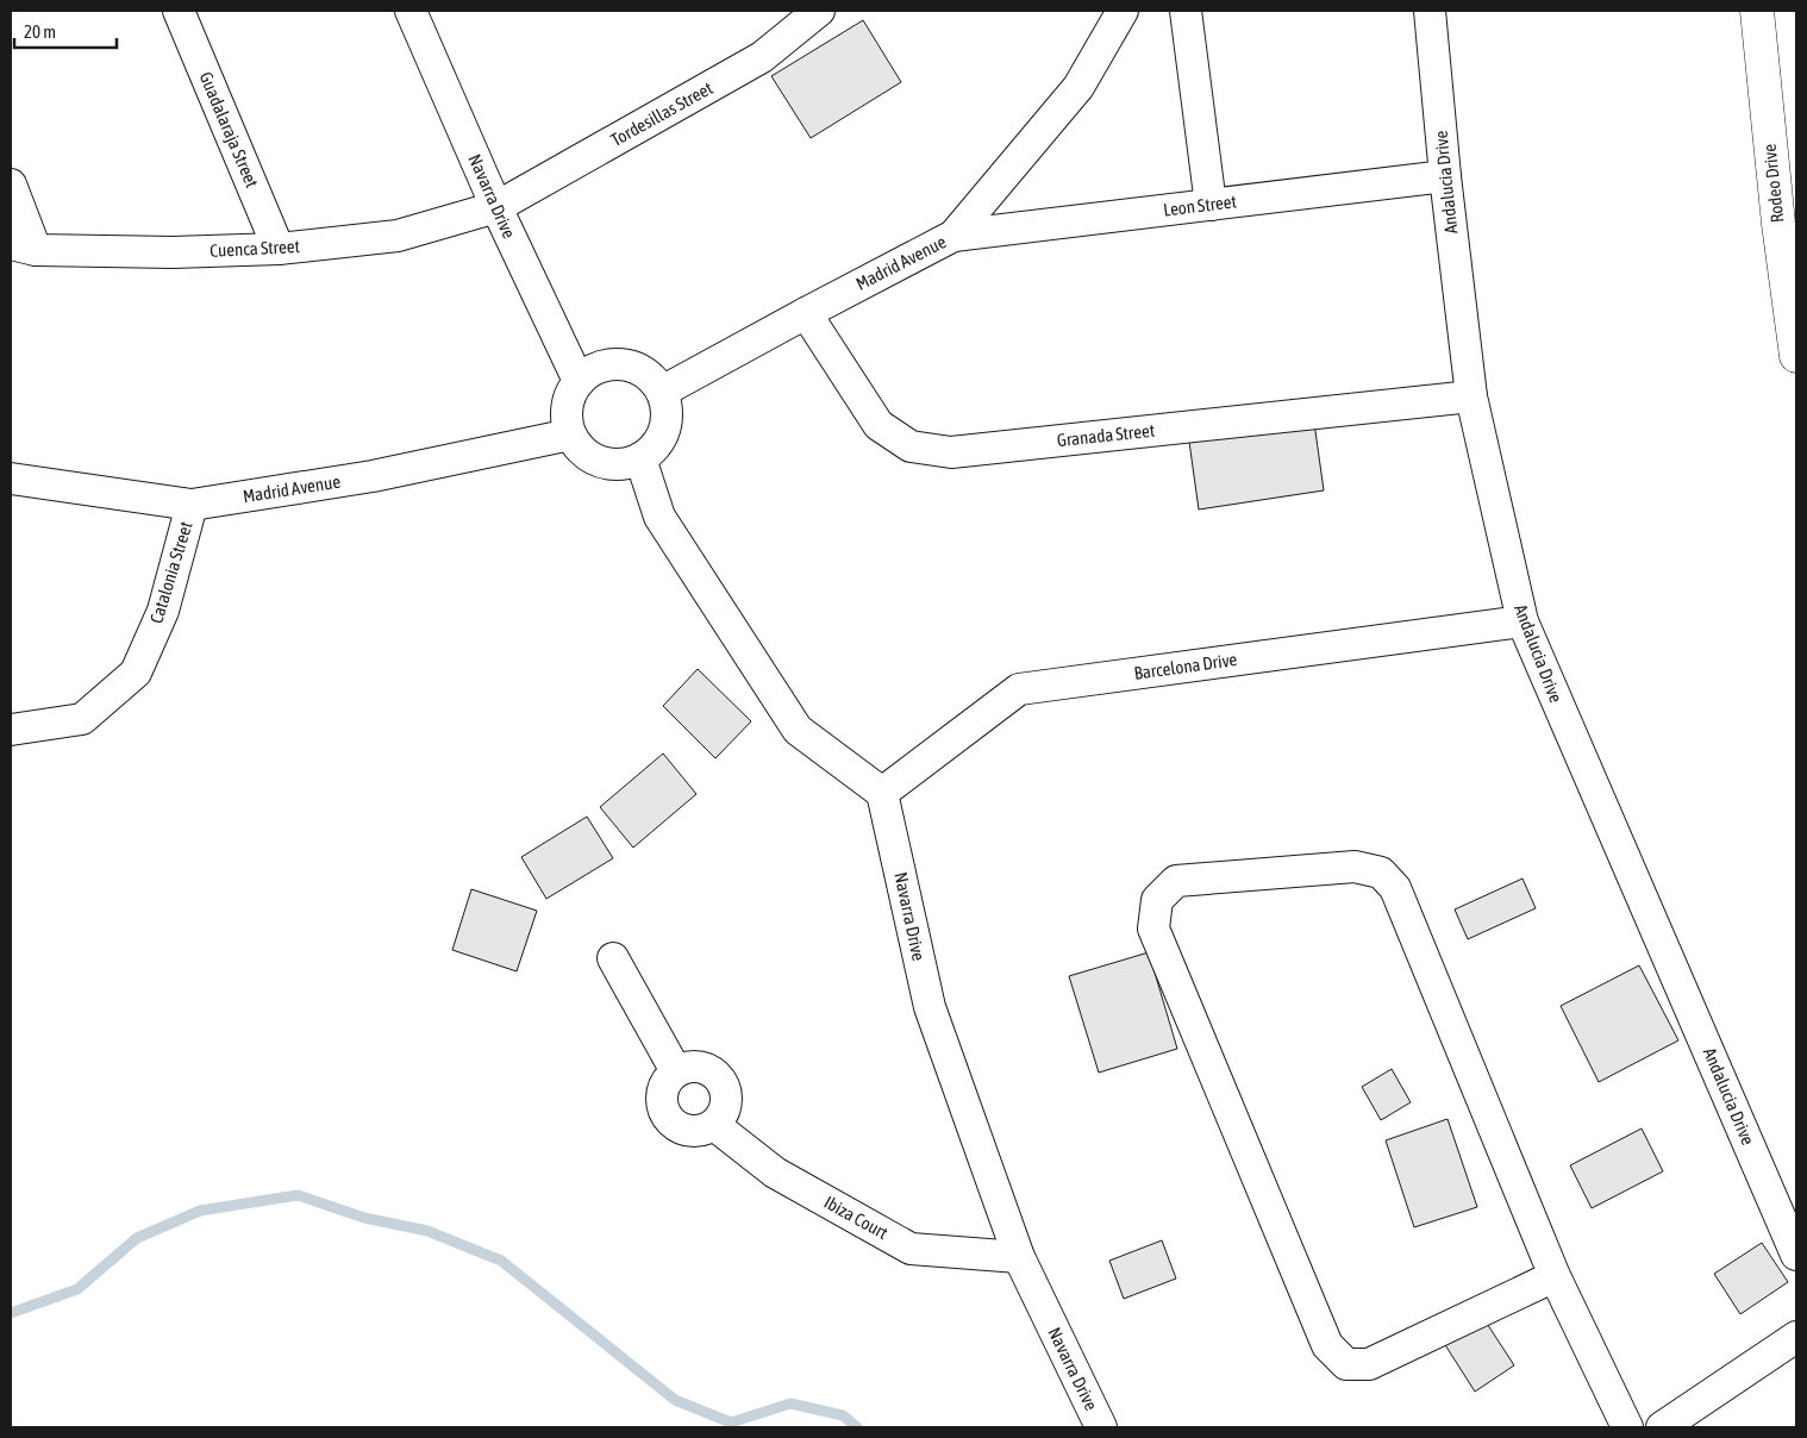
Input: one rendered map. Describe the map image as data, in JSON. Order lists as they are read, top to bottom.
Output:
{
  "streets": {
    "street": [
      "Tordesillas Street",
      "Guadalaraja Street",
      "Andalucia Drive",
      "Rodeo Drive",
      "Navarra Drive",
      "Leon Street",
      "Cuenca Street",
      "Madrid Avenue",
      "Granada Street",
      "Catalonia Street",
      "Barcelona Drive",
      "Ibiza Court"
    ]
  },
  "crossings": [
    ["Tordesillas Street", "Navarra Drive"],
    ["Tordesillas Street", "Cuenca Street"],
    ["Guadalaraja Street", "Cuenca Street"],
    ["Andalucia Drive", "Leon Street"],
    ["Andalucia Drive", "Granada Street"],
    ["Andalucia Drive", "Barcelona Drive"],
    ["Navarra Drive", "Cuenca Street"],
    ["Navarra Drive", "Madrid Avenue"],
    ["Navarra Drive", "Barcelona Drive"],
    ["Navarra Drive", "Ibiza Court"],
    ["Leon Street", "Madrid Avenue"],
    ["Madrid Avenue", "Granada Street"],
    ["Madrid Avenue", "Catalonia Street"]
  ],
  "scale_bar": "20 m"
}
